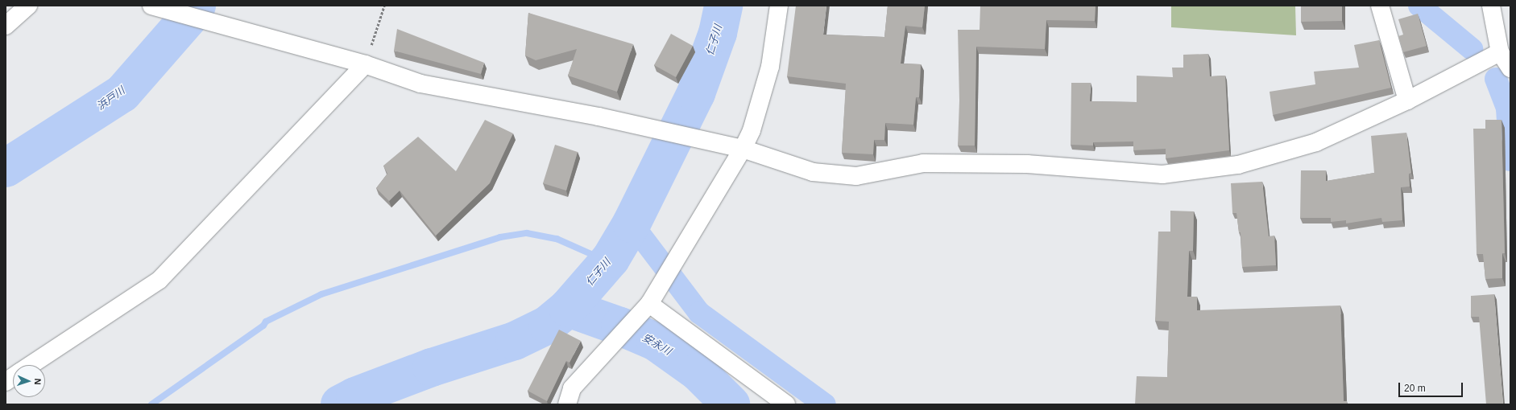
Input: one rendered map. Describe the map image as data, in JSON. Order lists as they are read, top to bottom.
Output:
{
  "water": ["仁子川", "浜戸川", "安永川"],
  "scale_bar": "20 m",
  "north": "right"
}
